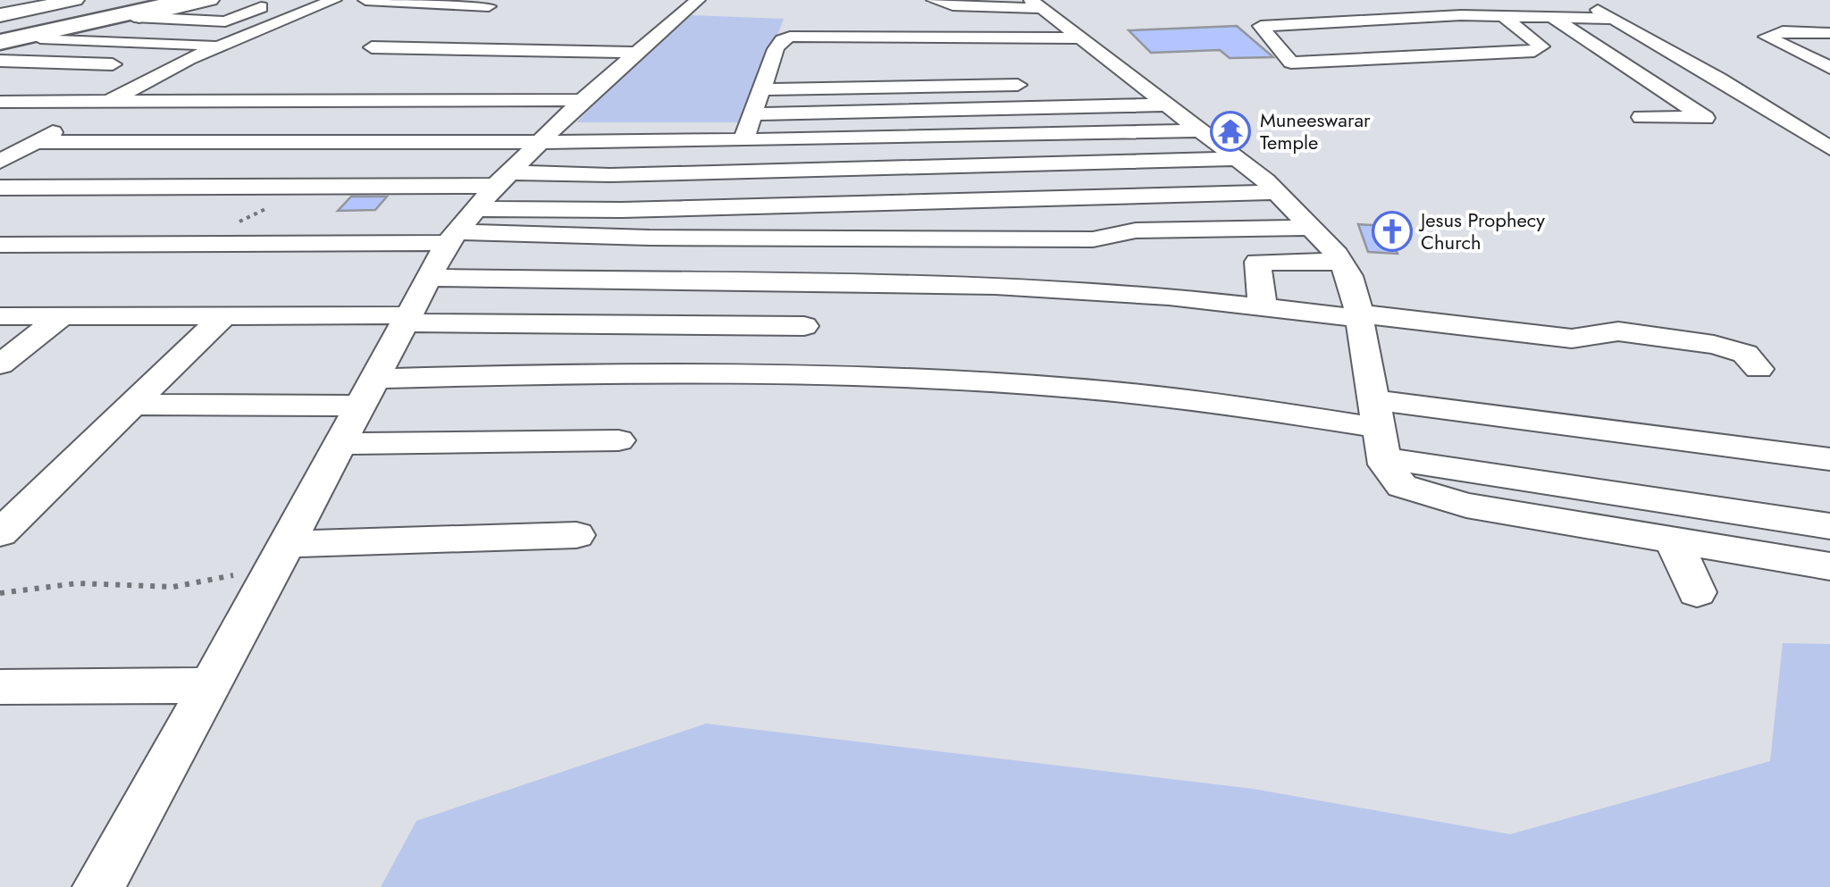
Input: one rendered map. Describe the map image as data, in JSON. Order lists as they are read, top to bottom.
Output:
{
  "places": {
    "temple": ["Muneeswarar Temple"],
    "church": ["Jesus Prophecy Church"]
  }
}
